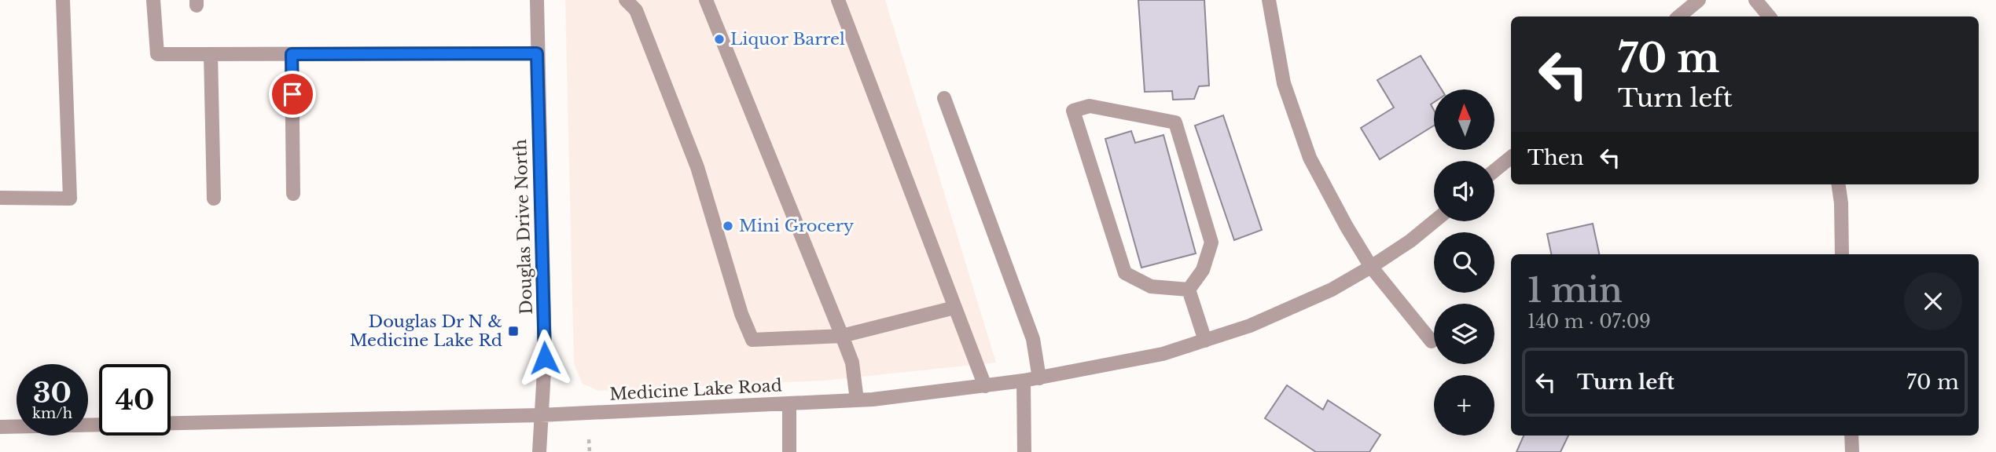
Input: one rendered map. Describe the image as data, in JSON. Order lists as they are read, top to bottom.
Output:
{
  "streets": {
    "street": ["Douglas Drive North", "Medicine Lake Road"]
  },
  "crossings": [
    ["Douglas Drive North", "Medicine Lake Road"]
  ],
  "places": {
    "other": ["Liquor Barrel", "Mini Grocery"],
    "transit": ["Douglas Dr N & Medicine Lake Rd"]
  },
  "north": "top",
  "page": {
    "turn": ["70 m", "Turn left"],
    "map_buttons": "+",
    "then": "Then",
    "heading": ["1 min", "140 m · 07:09"],
    "list": [
      {
        "name": "Turn left",
        "value": "70 m"
      }
    ],
    "speed": "30 km/h",
    "limit": "40"
  }
}
